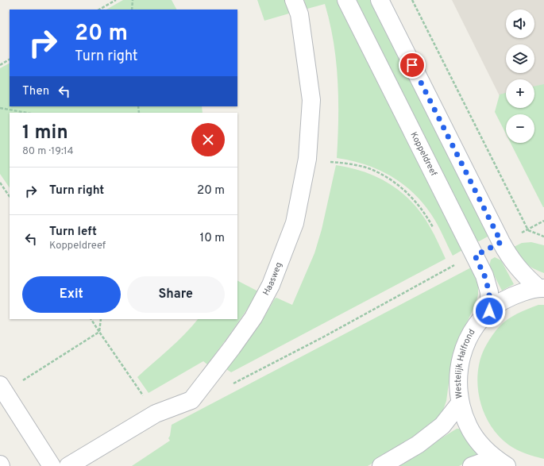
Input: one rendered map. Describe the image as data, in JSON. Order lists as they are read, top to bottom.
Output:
{
  "streets": {
    "main road": ["Koppeldreef", "Haasweg", "Westelijk Halfrond"]
  },
  "crossings": [
    ["Koppeldreef", "Westelijk Halfrond"]
  ],
  "page": {
    "map_buttons": ["+", "−"],
    "turn": ["20 m", "Turn right"],
    "then": "Then",
    "heading": ["1 min", "80 m · 19:14"],
    "list": [
      {
        "name": "Turn right",
        "value": "20 m"
      },
      {
        "name": "Turn left",
        "note": "Koppeldreef",
        "value": "10 m"
      }
    ],
    "buttons": ["Exit", "Share"]
  }
}
